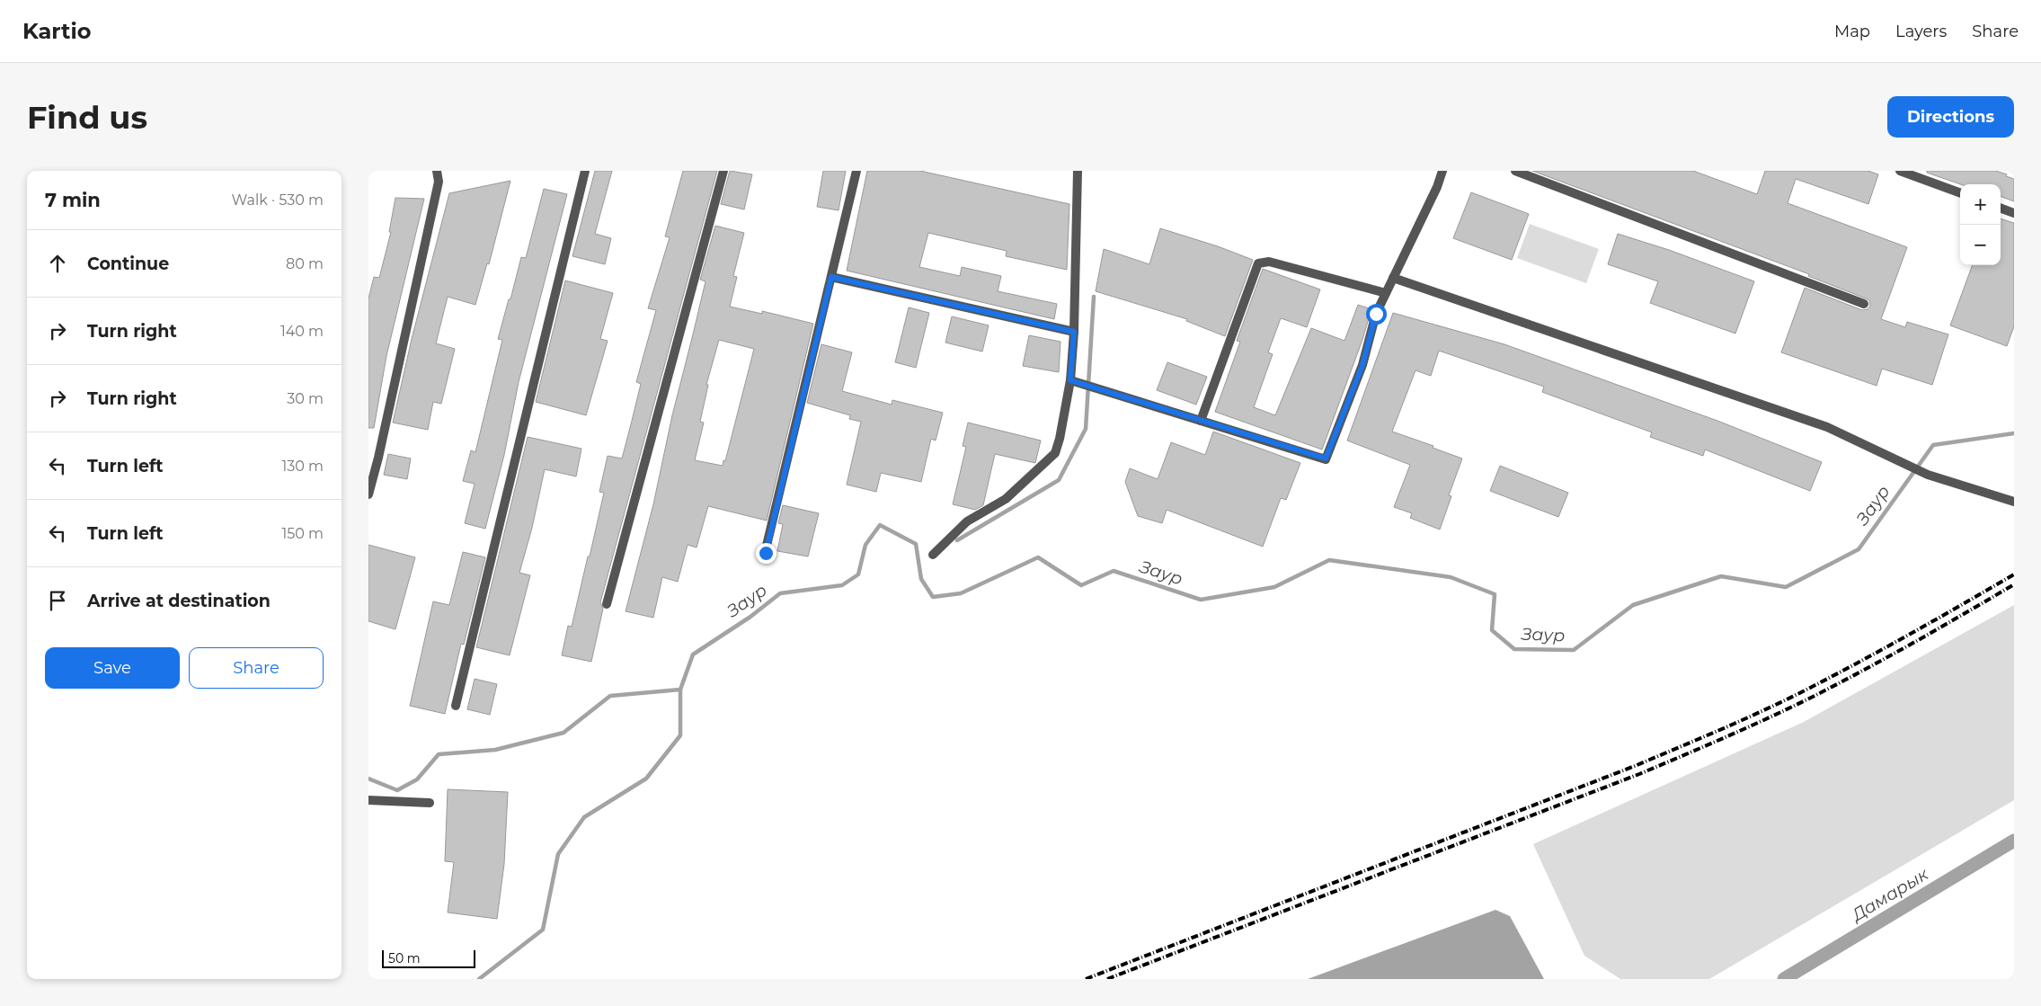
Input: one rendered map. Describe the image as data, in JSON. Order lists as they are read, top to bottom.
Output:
{
  "water": ["Заур", "Дамарык"],
  "scale_bar": "50 m",
  "page": {
    "header": "Kartio",
    "nav": ["Map", "Layers", "Share"],
    "buttons": [
      "Directions",
      ["Save", "Share"]
    ],
    "title": "Find us",
    "heading": ["7 min", "Walk · 530 m"],
    "map_buttons": ["+", "−"],
    "list": [
      ["Continue", "80 m"],
      ["Turn right", "140 m"],
      ["Turn right", "30 m"],
      ["Turn left", "130 m"],
      ["Turn left", "150 m"],
      "Arrive at destination"
    ],
    "scale": "50 m"
  }
}
